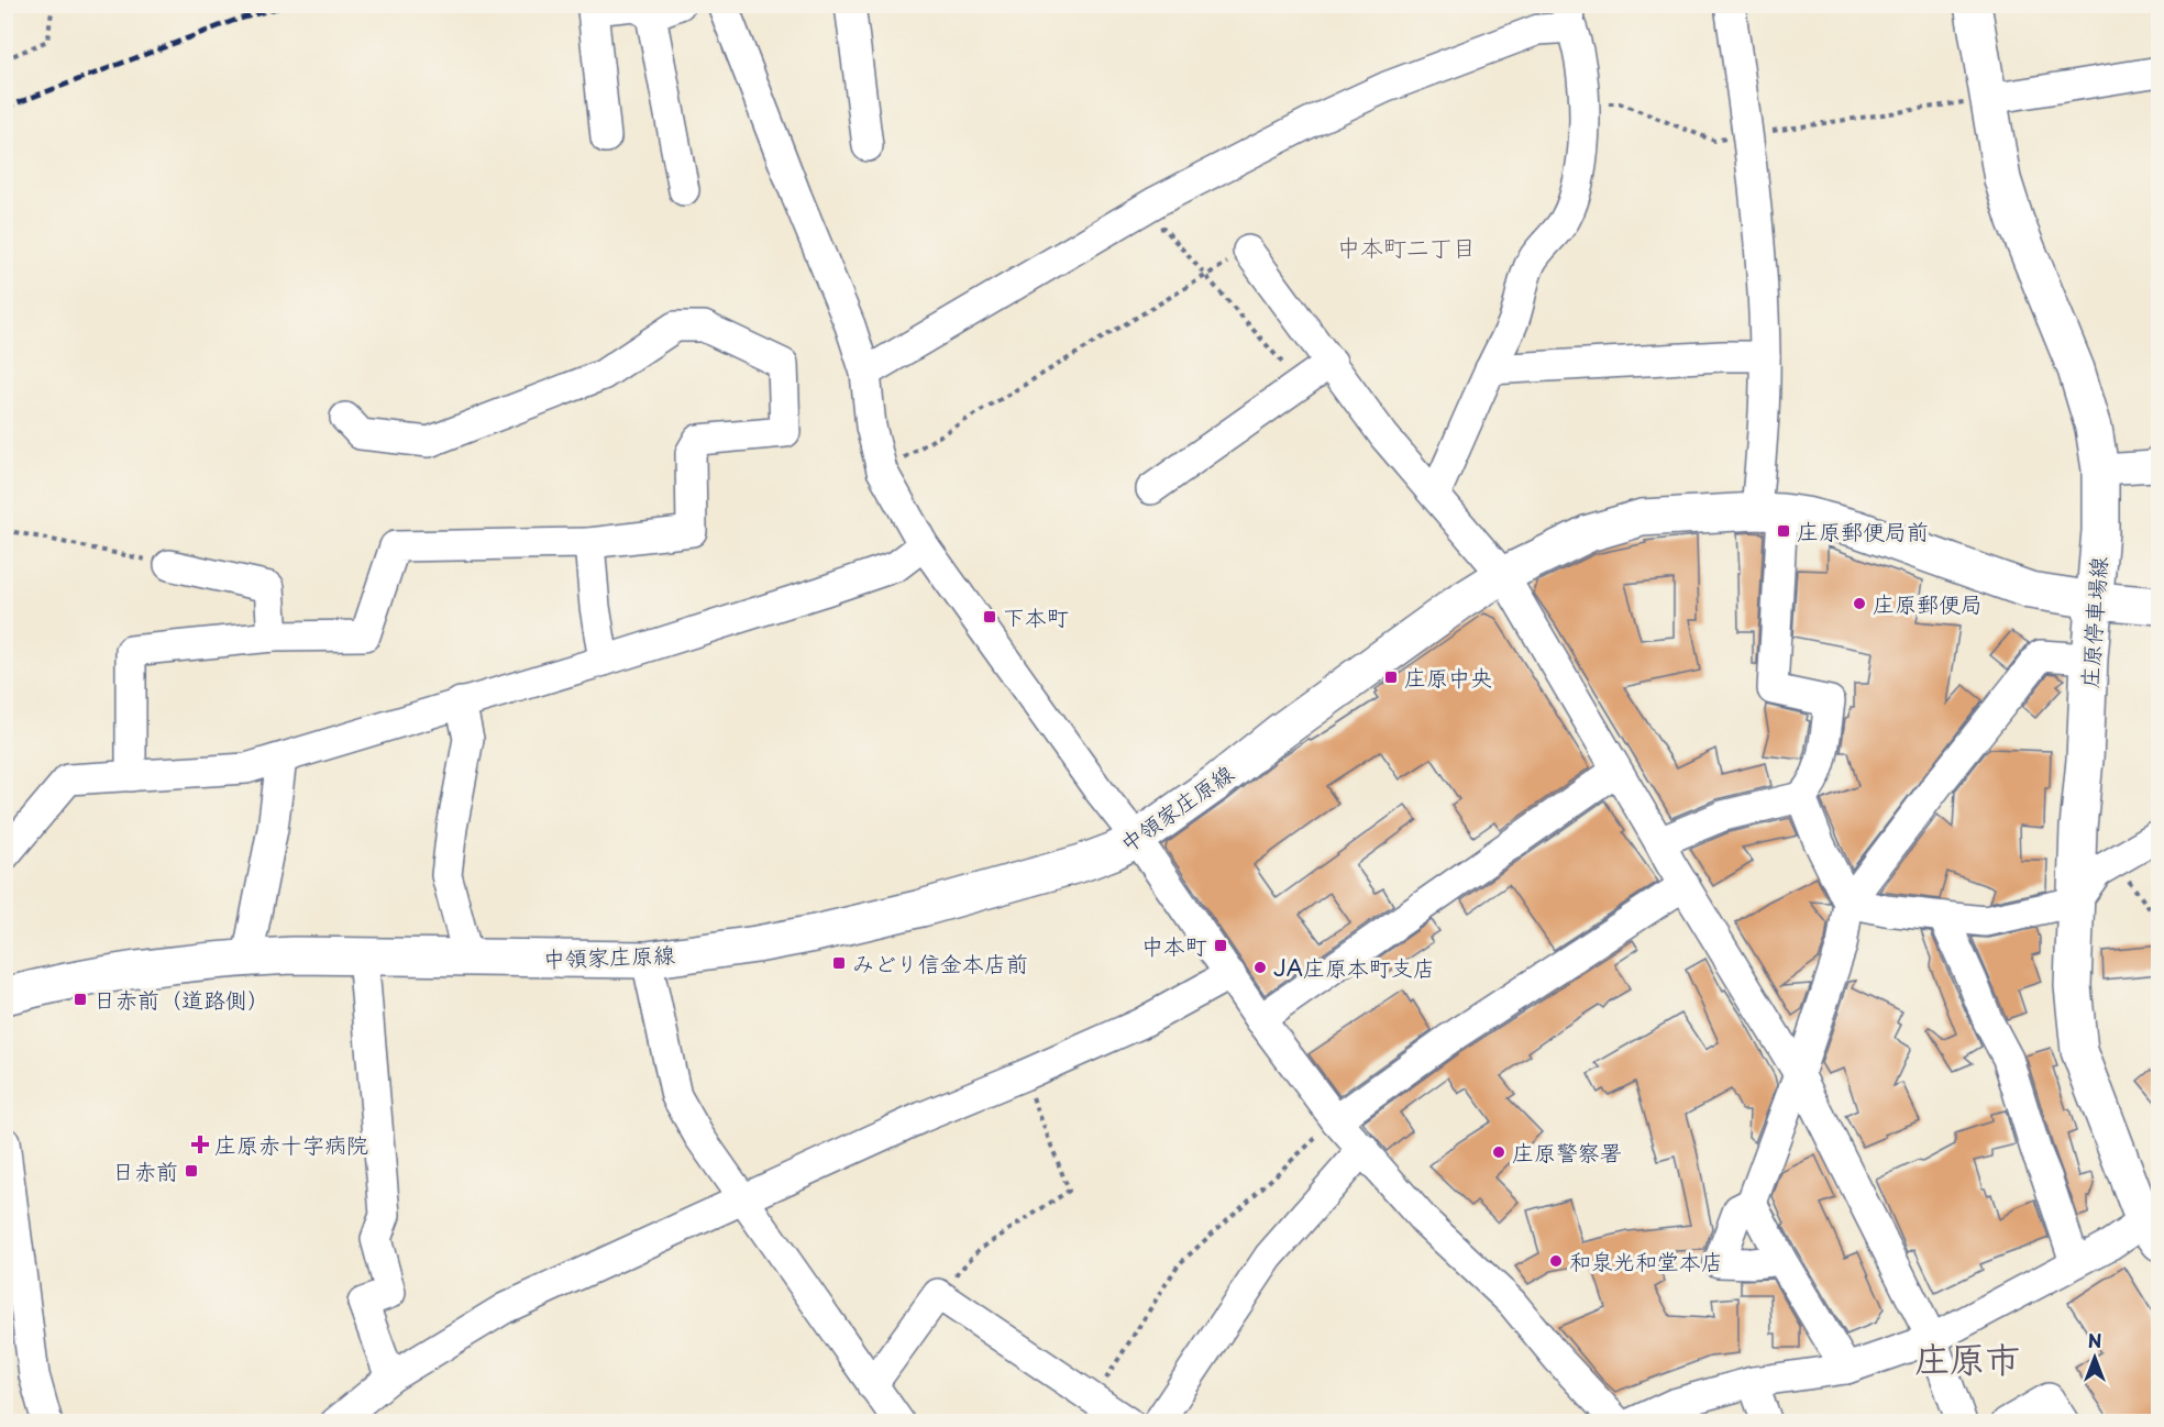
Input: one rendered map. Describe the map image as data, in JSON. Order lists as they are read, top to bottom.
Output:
{
  "streets": {
    "main road": ["庄原停車場線", "中領家庄原線"]
  },
  "crossings": [
    ["庄原停車場線", "中領家庄原線"]
  ],
  "districts": ["中本町二丁目", "庄原市"],
  "places": {
    "transit": [
      "庄原郵便局前",
      "下本町",
      "庄原中央",
      "中本町",
      "みどり信金本店前",
      "日赤前（道路側）",
      "日赤前"
    ],
    "other": [
      "庄原郵便局",
      "JA庄原本町支店",
      "庄原警察署",
      "和泉光和堂本店"
    ],
    "health": ["庄原赤十字病院"]
  },
  "north": "top"
}
